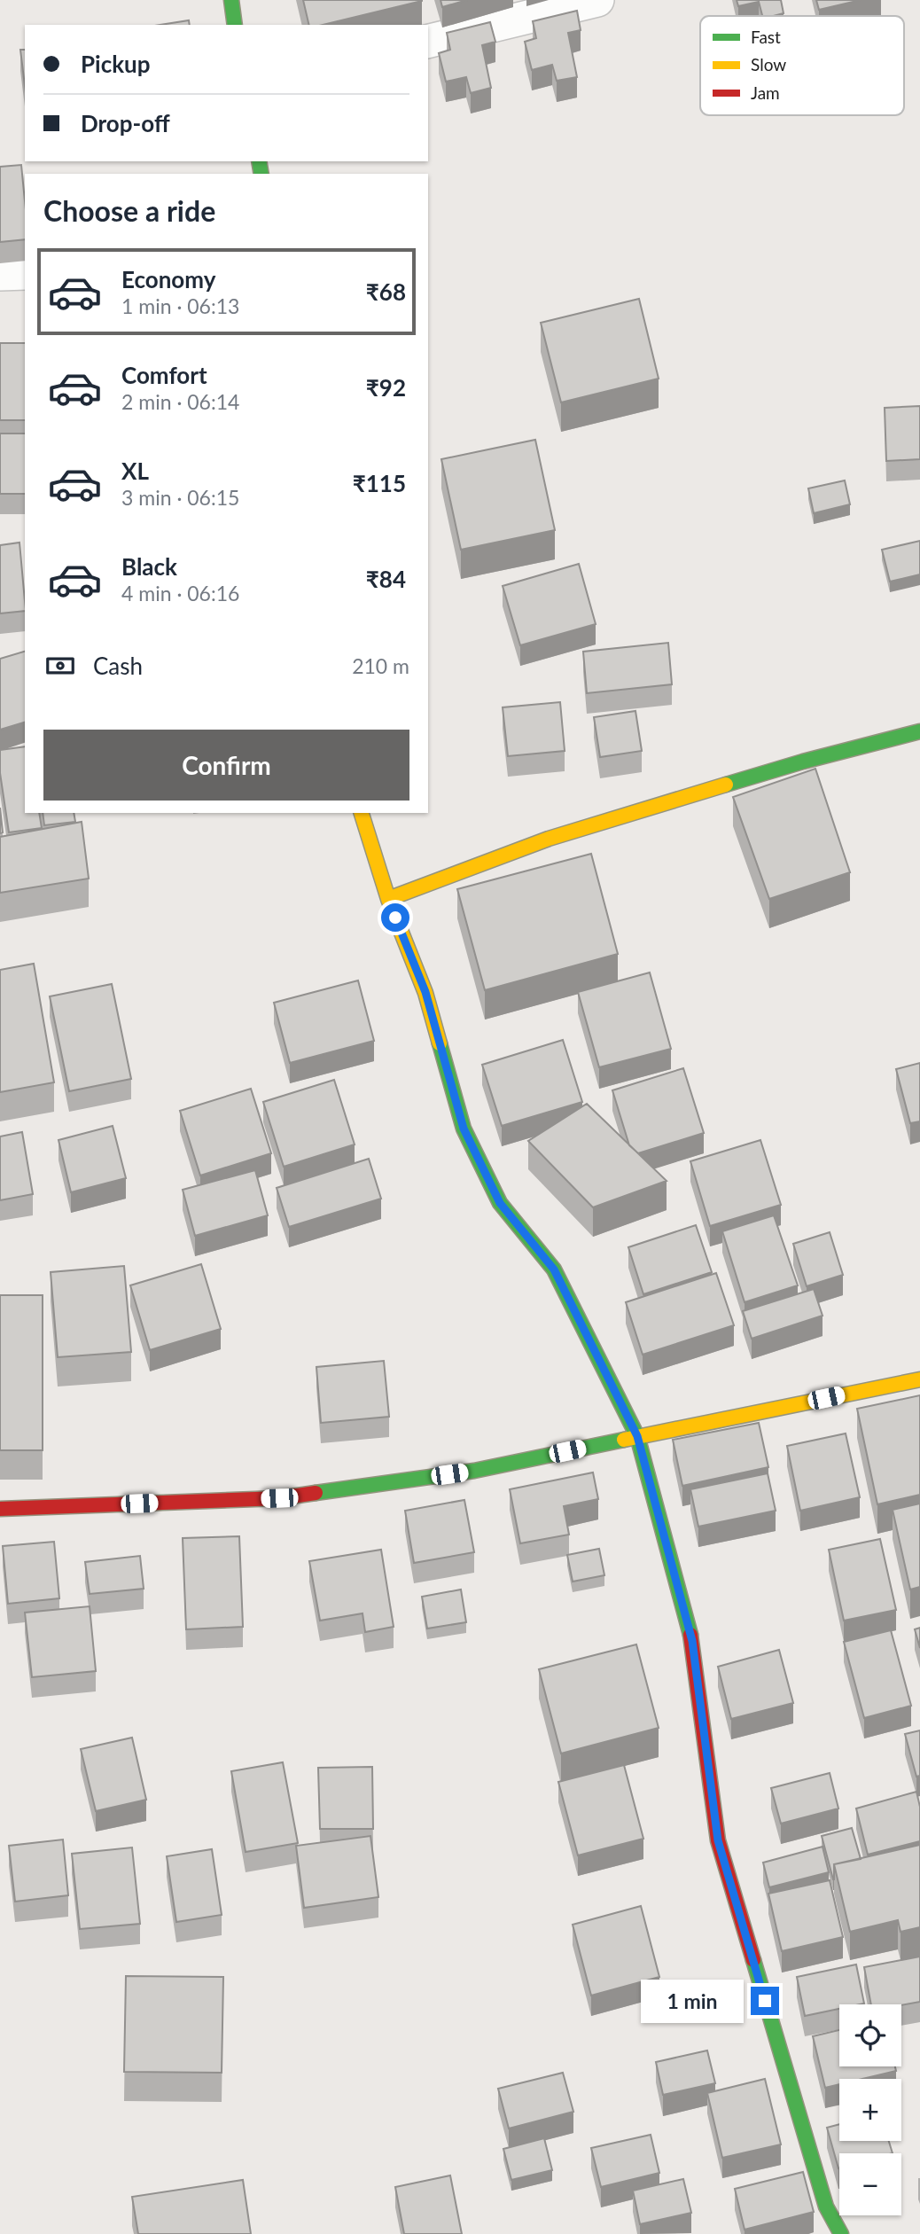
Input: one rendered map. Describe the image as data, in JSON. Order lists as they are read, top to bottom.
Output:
{
  "legend": ["Fast", "Slow", "Jam"],
  "page": {
    "banner": ["Pickup", "Drop-off"],
    "heading": "Choose a ride",
    "list": [
      {
        "name": "Economy",
        "note": "1 min · 06:13",
        "value": "₹68"
      },
      {
        "name": "Comfort",
        "note": "2 min · 06:14",
        "value": "₹92"
      },
      {
        "name": "XL",
        "note": "3 min · 06:15",
        "value": "₹115"
      },
      {
        "name": "Black",
        "note": "4 min · 06:16",
        "value": "₹84"
      }
    ],
    "pay": ["Cash", "210 m"],
    "buttons": "Confirm",
    "bubble": "1 min",
    "map_buttons": ["+", "−"]
  }
}
